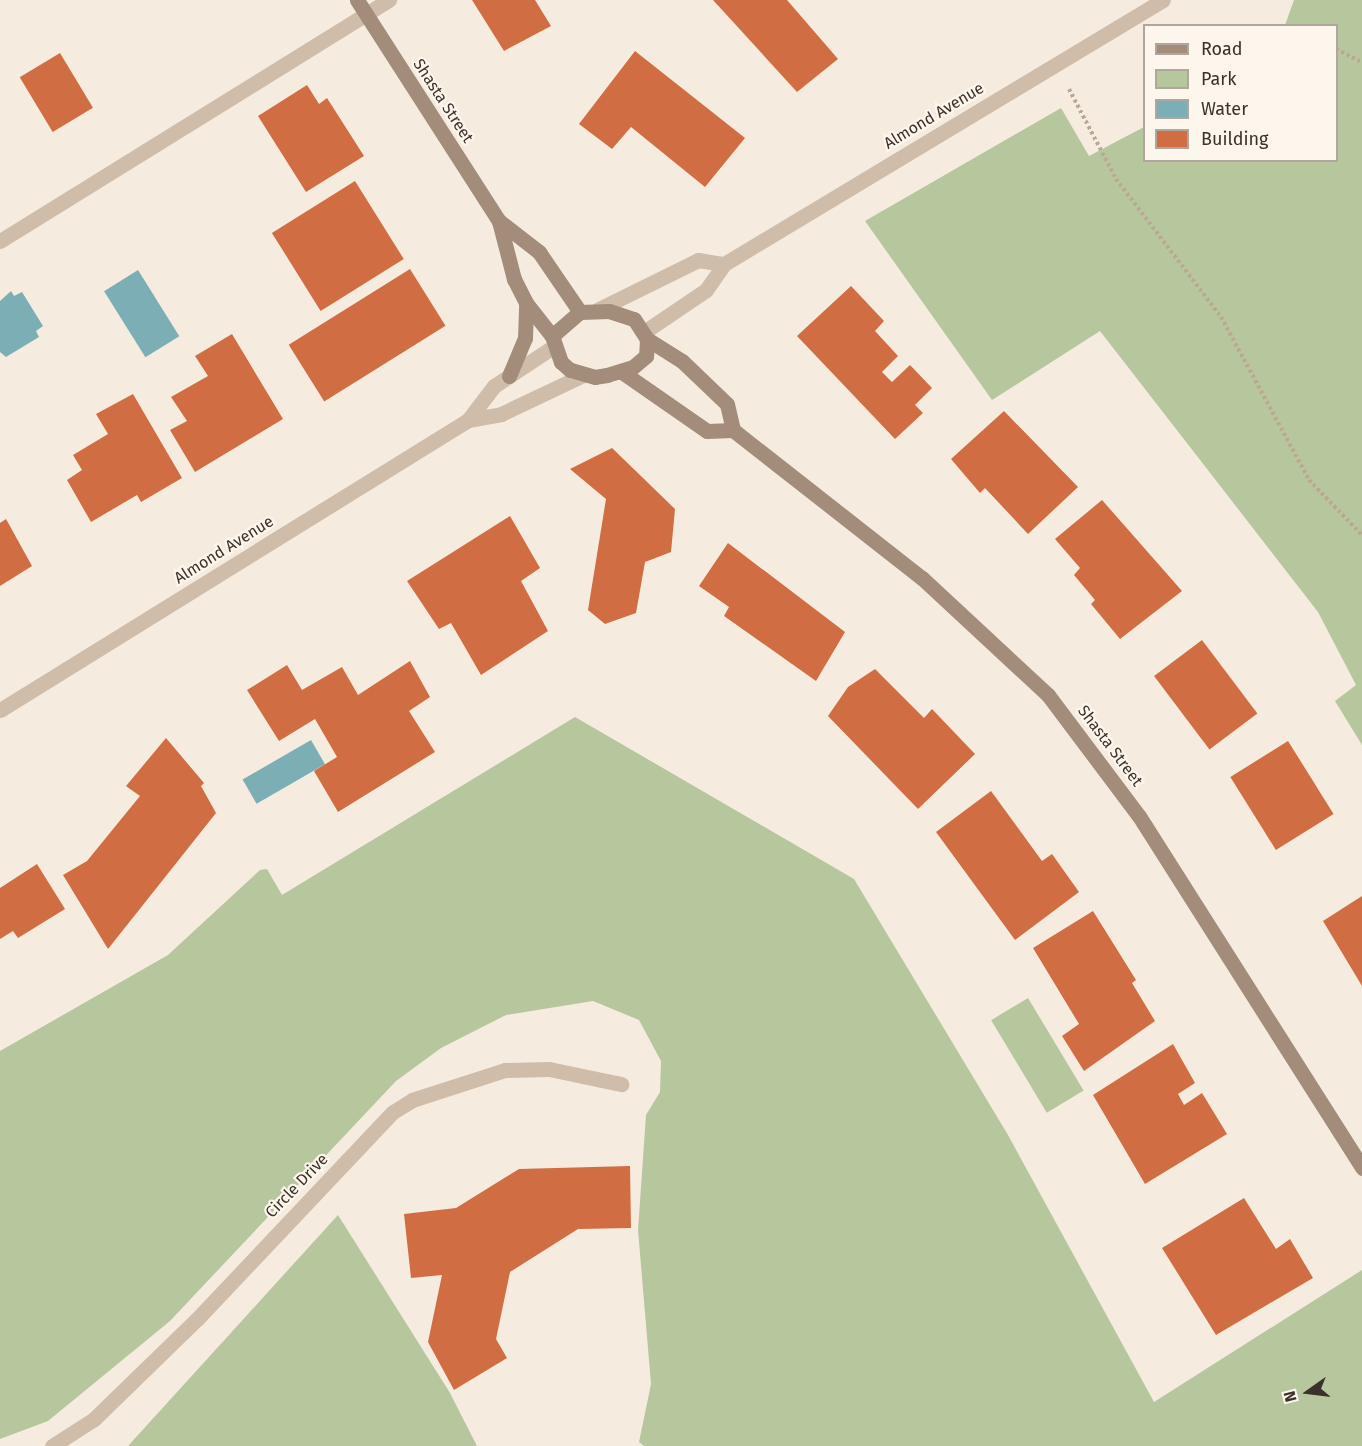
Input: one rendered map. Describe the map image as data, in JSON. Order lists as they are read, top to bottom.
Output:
{
  "streets": {
    "street": ["Shasta Street", "Almond Avenue", "Circle Drive"]
  },
  "crossings": [
    ["Shasta Street", "Almond Avenue"]
  ],
  "legend": [
    "Road",
    "Park",
    "Water",
    "Building"
  ],
  "north": "left"
}
